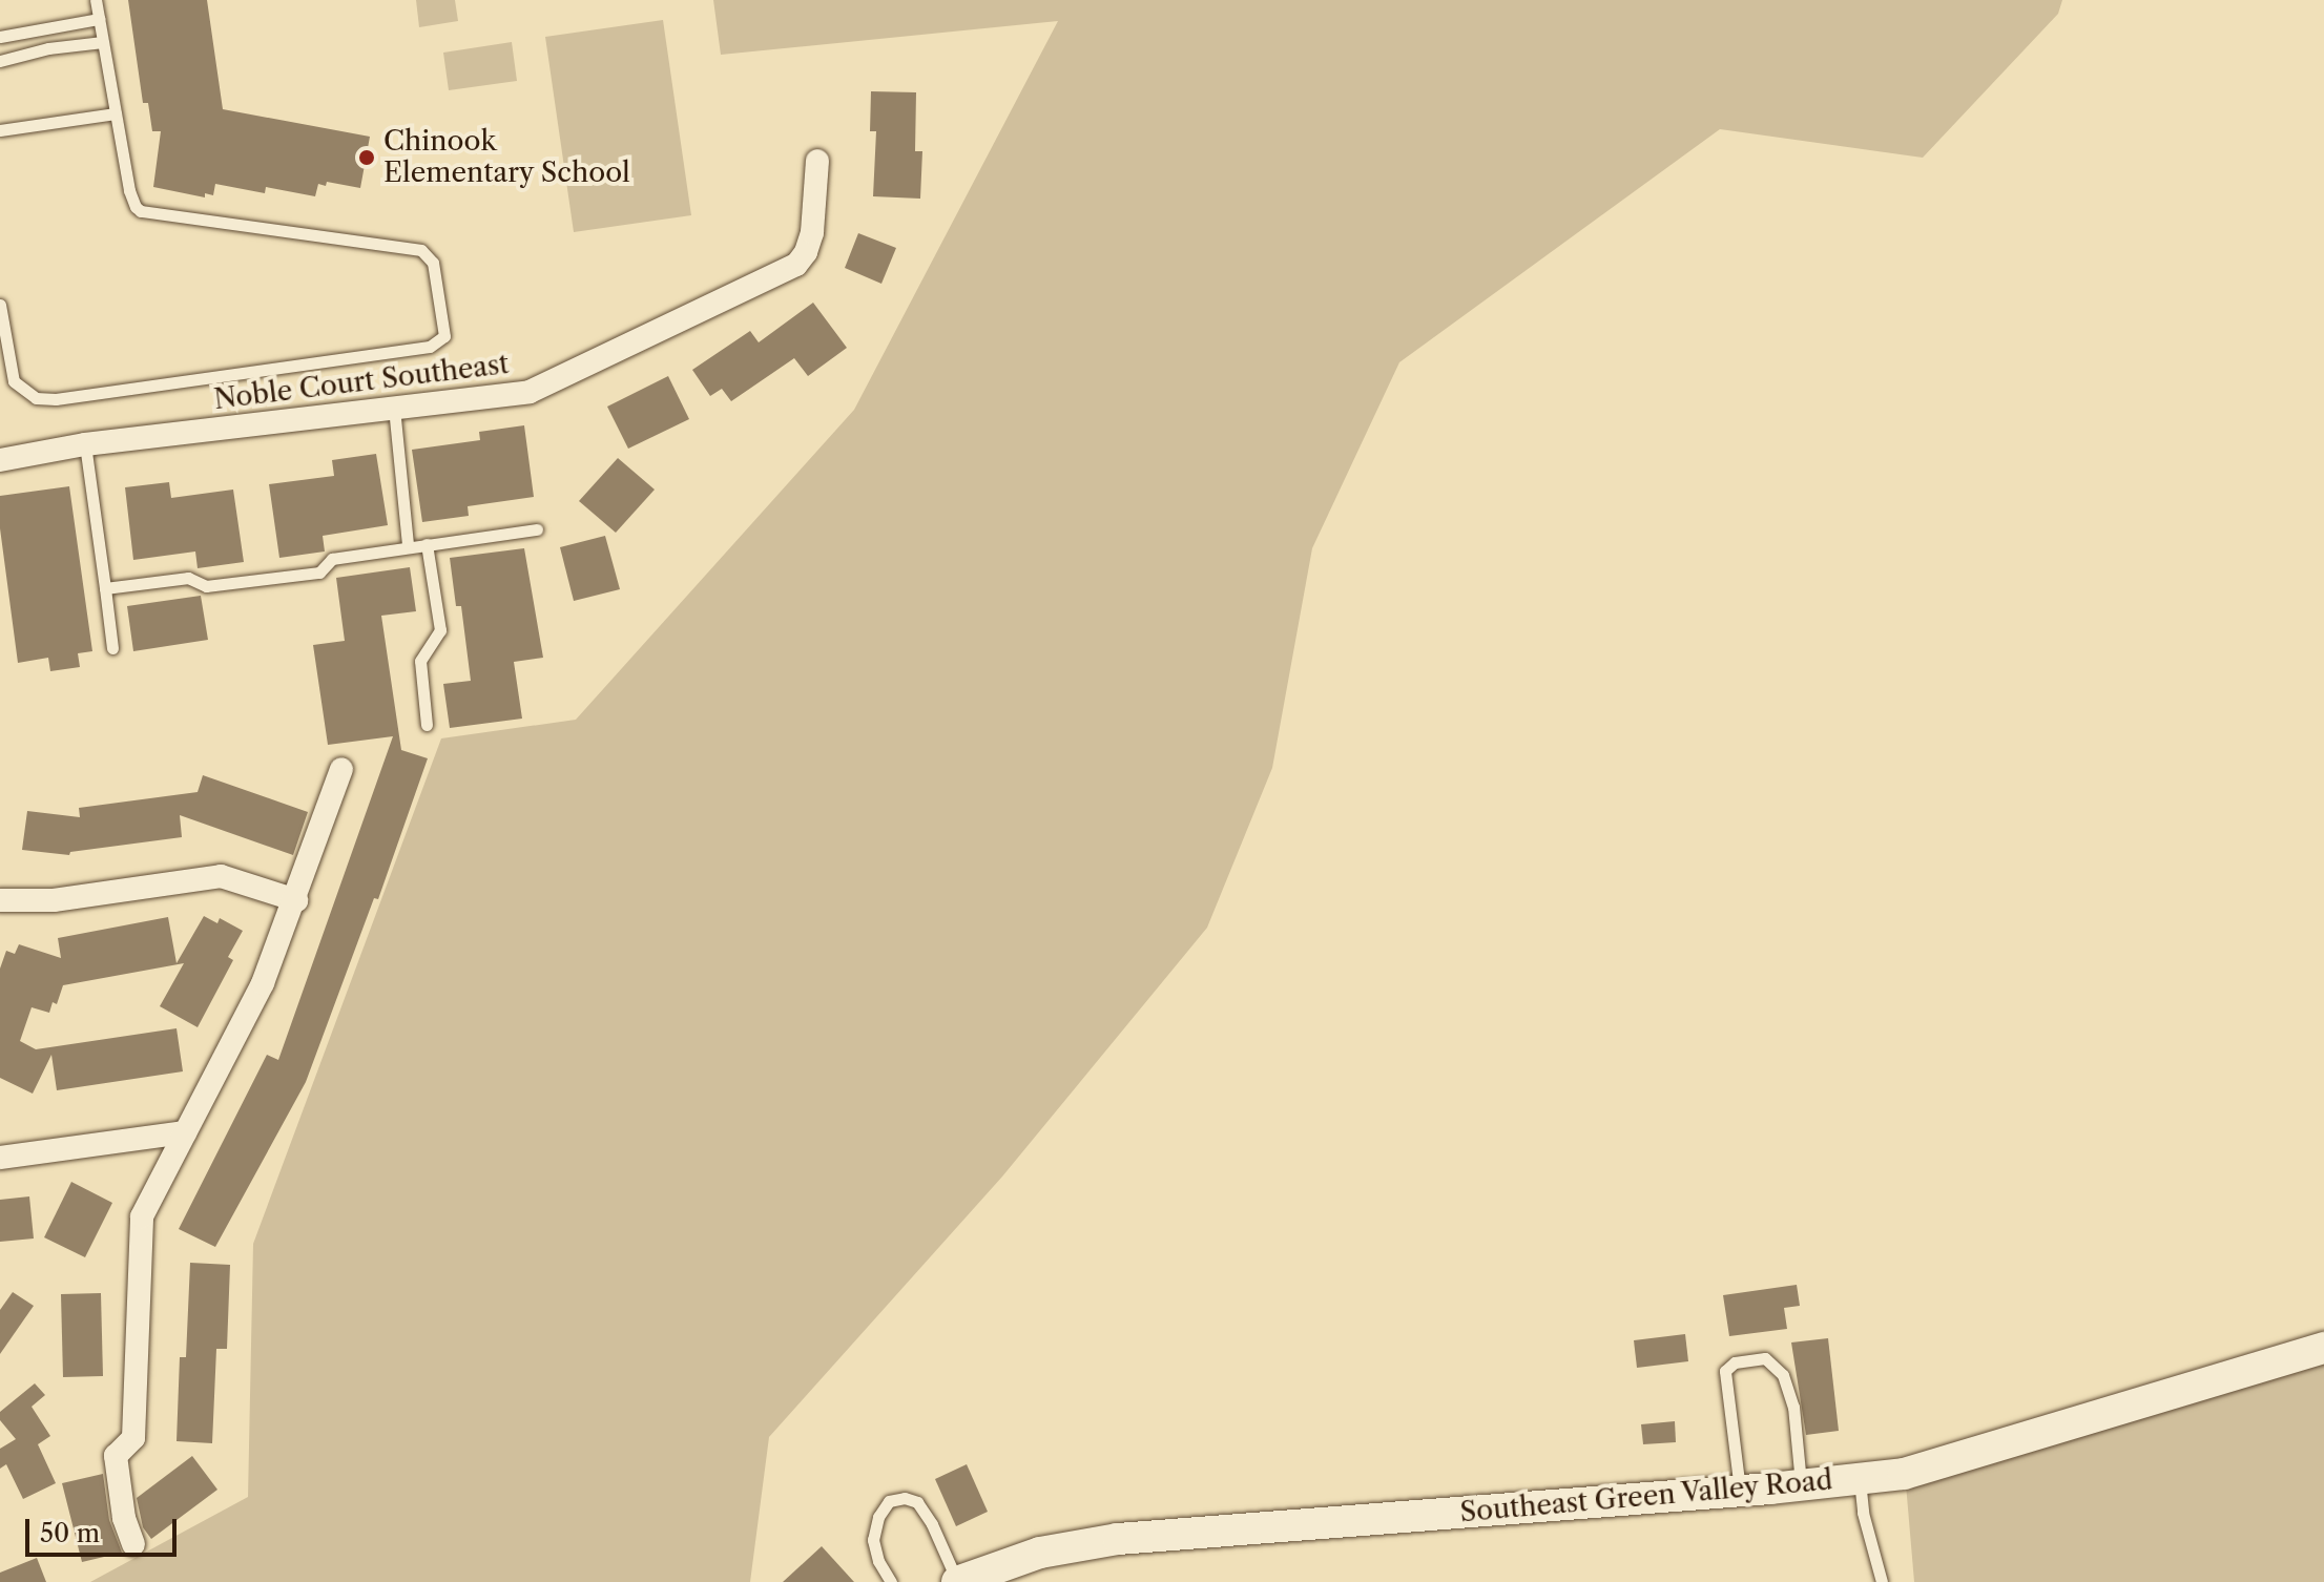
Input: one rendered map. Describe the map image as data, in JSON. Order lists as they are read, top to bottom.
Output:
{
  "streets": {
    "street": ["Noble Court Southeast", "Southeast Green Valley Road"]
  },
  "places": ["Chinook Elementary School"],
  "scale_bar": "50 m"
}
